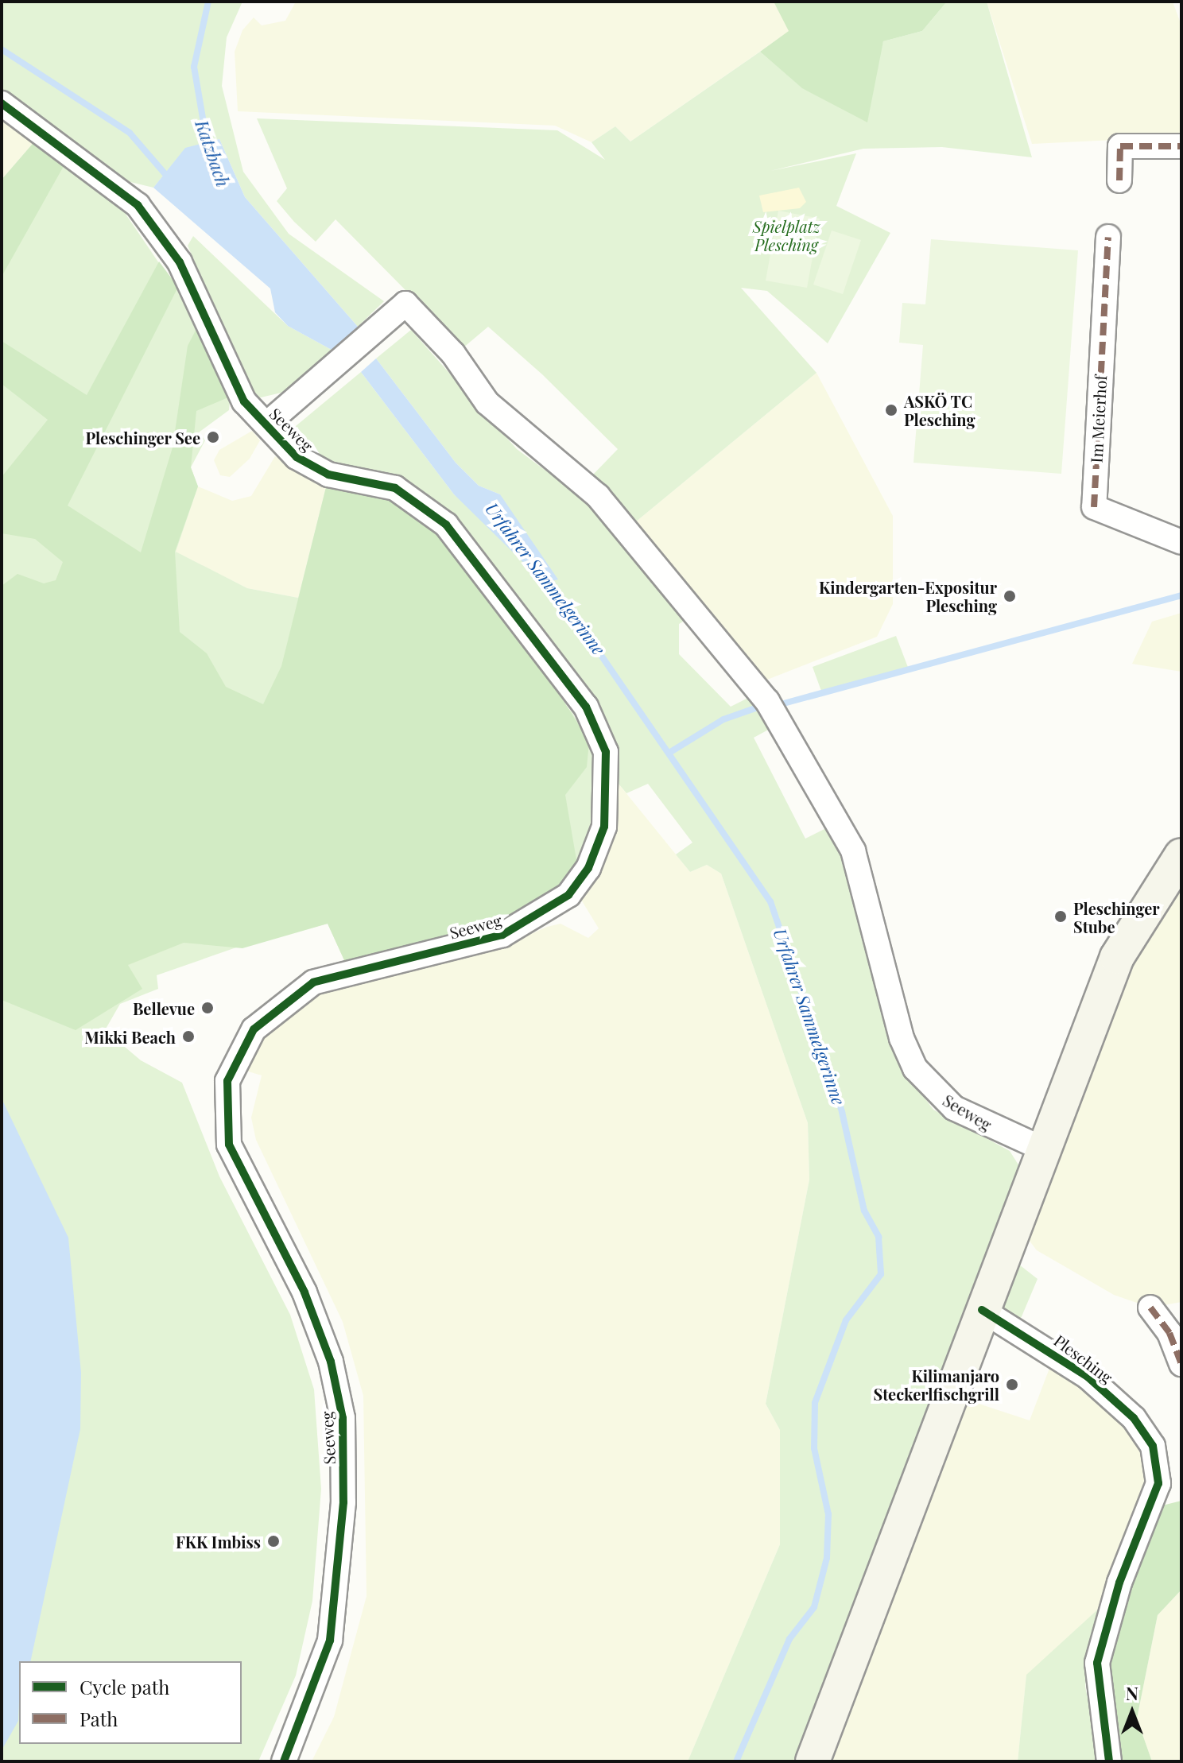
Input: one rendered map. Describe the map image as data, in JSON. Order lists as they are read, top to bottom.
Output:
{
  "streets": {
    "street": ["Im Meierhof", "Seeweg", "Plesching"]
  },
  "water": ["Katzbach", "Urfahrer Sammelgerinne"],
  "parks": ["Spielplatz Plesching"],
  "places": [
    "ASKÖ TC Plesching",
    "Pleschinger See",
    "Kindergarten-Expositur Plesching",
    "Pleschinger Stube",
    "Bellevue",
    "Mikki Beach",
    "Kilimanjaro Steckerlfischgrill",
    "FKK Imbiss"
  ],
  "legend": ["Cycle path", "Path"],
  "north": "top"
}
